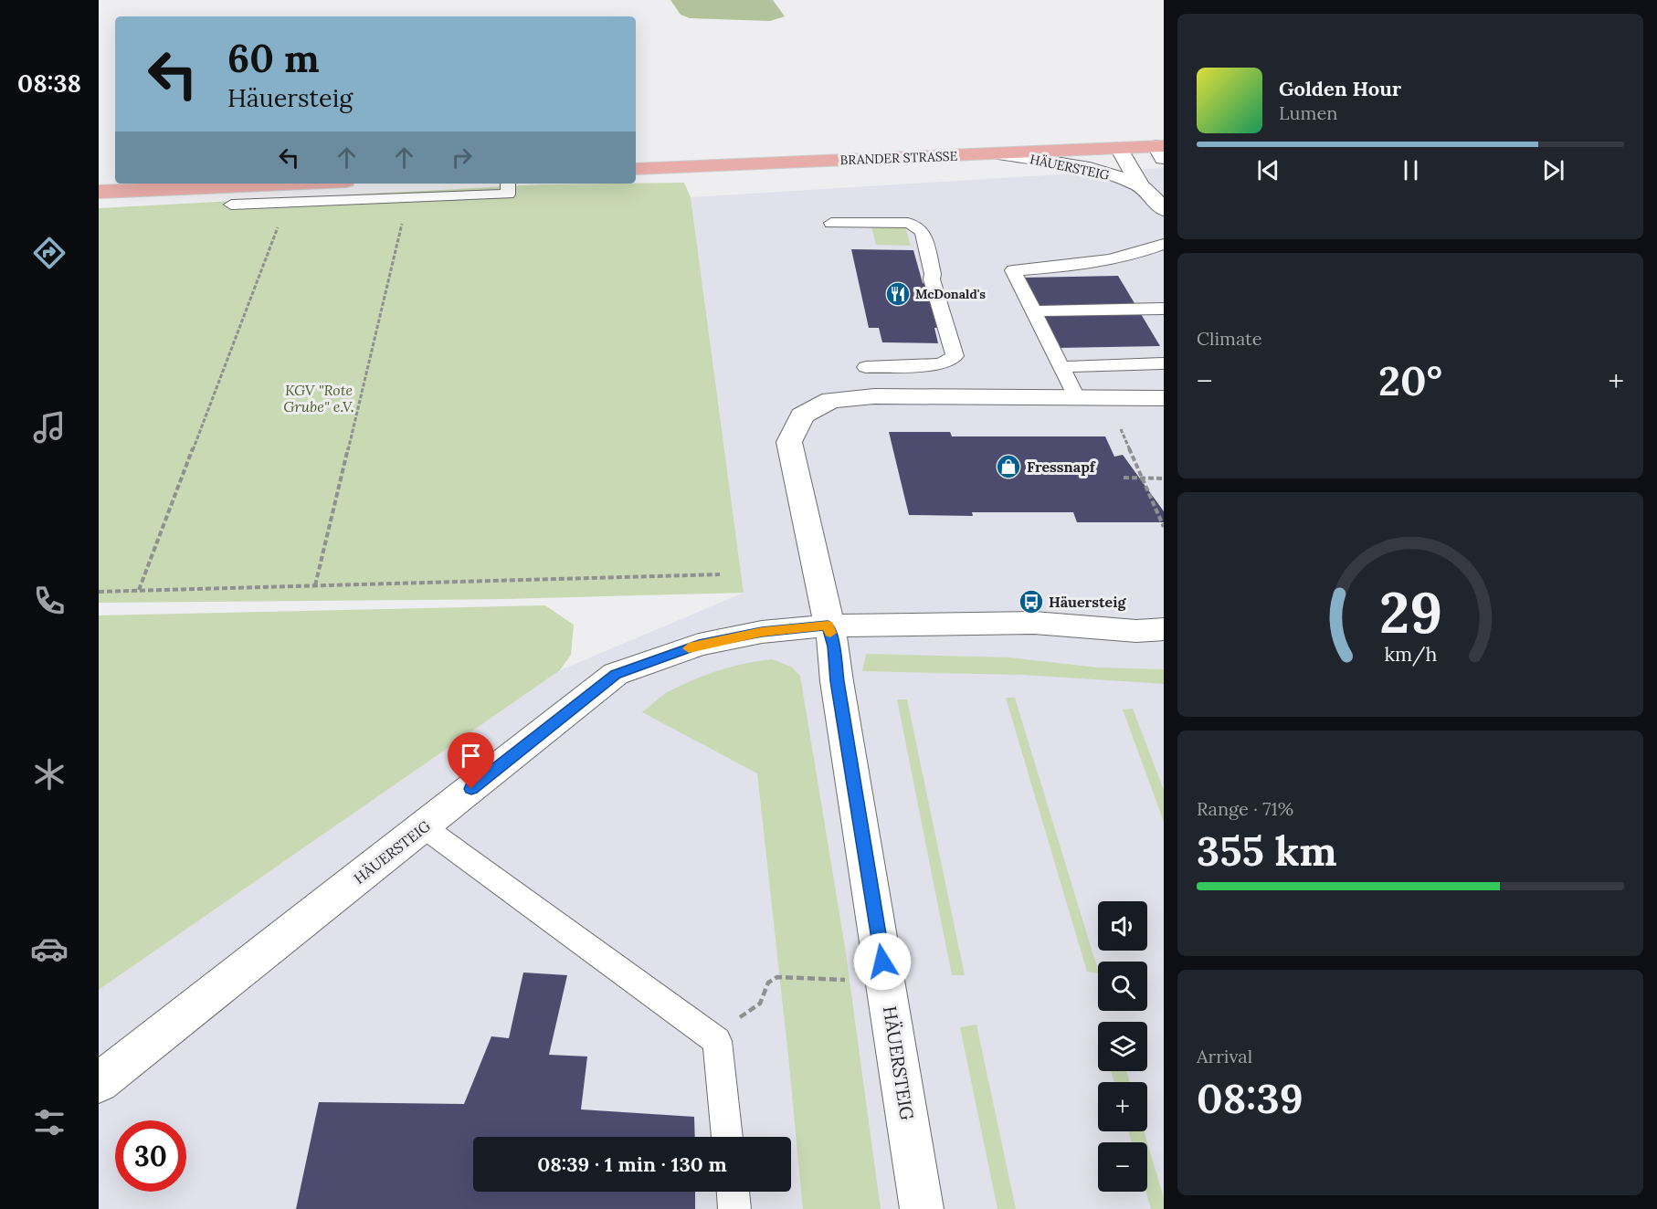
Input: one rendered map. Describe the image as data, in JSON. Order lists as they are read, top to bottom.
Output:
{
  "streets": {
    "main road": ["BRANDER STRASSE"],
    "street": ["HÄUERSTEIG"]
  },
  "crossings": [
    ["BRANDER STRASSE", "HÄUERSTEIG"]
  ],
  "parks": ["KGV \"Rote Grube\" e.V."],
  "places": {
    "restaurant": ["McDonald's"],
    "shop": ["Fressnapf"],
    "bus stop": ["Häuersteig"]
  },
  "page": {
    "tabs": "08:38",
    "turn": ["60 m", "Häuersteig"],
    "song": ["Golden Hour", "Lumen"],
    "tile": [
      "Climate",
      ["Range · 71%", "355 km"],
      ["Arrival", "08:39"]
    ],
    "heat": ["−", "20°", "+"],
    "map_buttons": ["+", "−"],
    "limit": "30",
    "trip": "08:39 · 1 min · 130 m",
    "gauge": ["29", "km/h"]
  }
}
